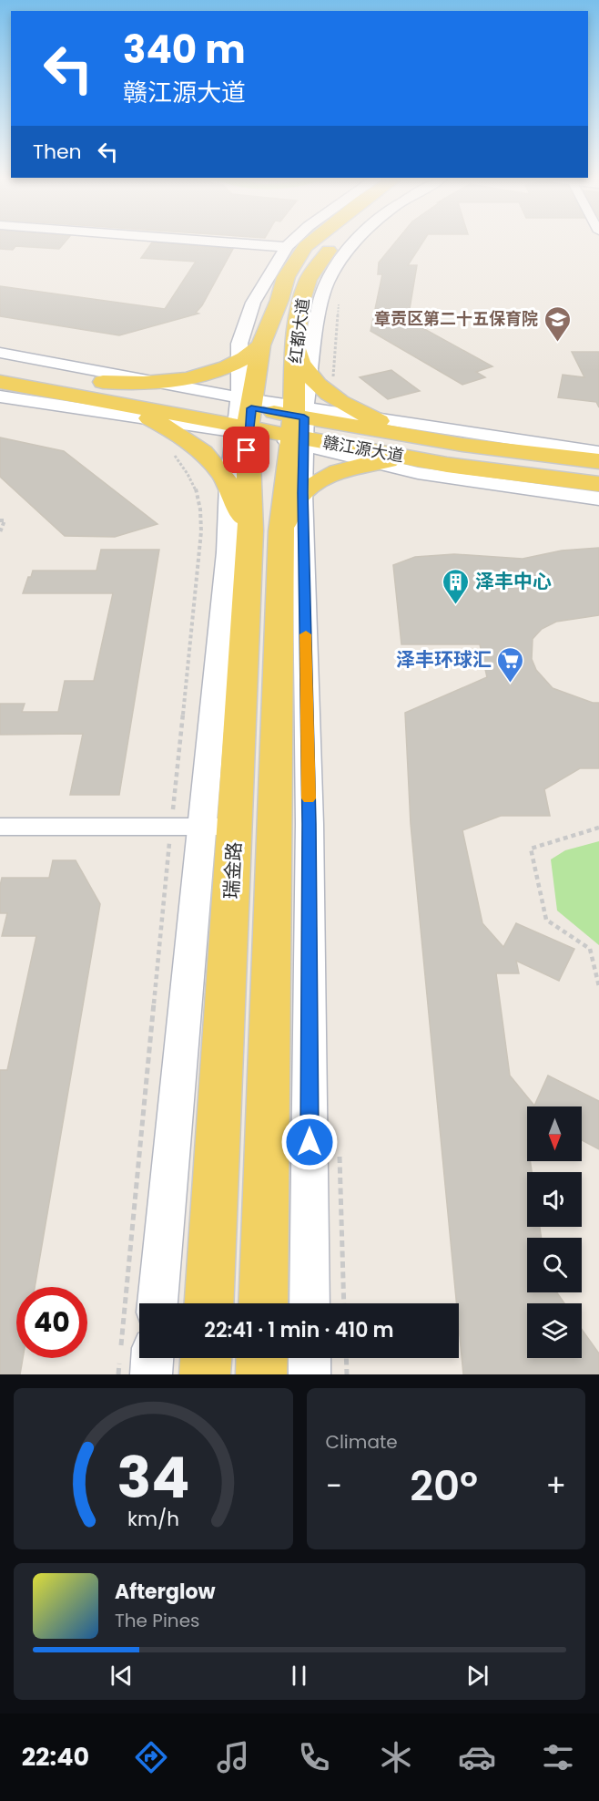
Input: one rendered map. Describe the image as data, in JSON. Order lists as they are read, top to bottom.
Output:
{
  "streets": {
    "main road": ["红都大道", "赣江源大道", "瑞金路"]
  },
  "crossings": [
    ["红都大道", "赣江源大道"],
    ["红都大道", "瑞金路"],
    ["赣江源大道", "瑞金路"]
  ],
  "places": {
    "school or university": ["章贡区第二十五保育院"],
    "building": ["泽丰中心"],
    "supermarket": ["泽丰环球汇"]
  },
  "north": "bottom",
  "page": {
    "turn": ["340 m", "赣江源大道"],
    "then": "Then",
    "limit": "40",
    "trip": "22:41 · 1 min · 410 m",
    "tile": "Climate",
    "heat": ["−", "20°", "+"],
    "song": ["Afterglow", "The Pines"],
    "tabs": "22:40",
    "gauge": ["34", "km/h"]
  }
}
